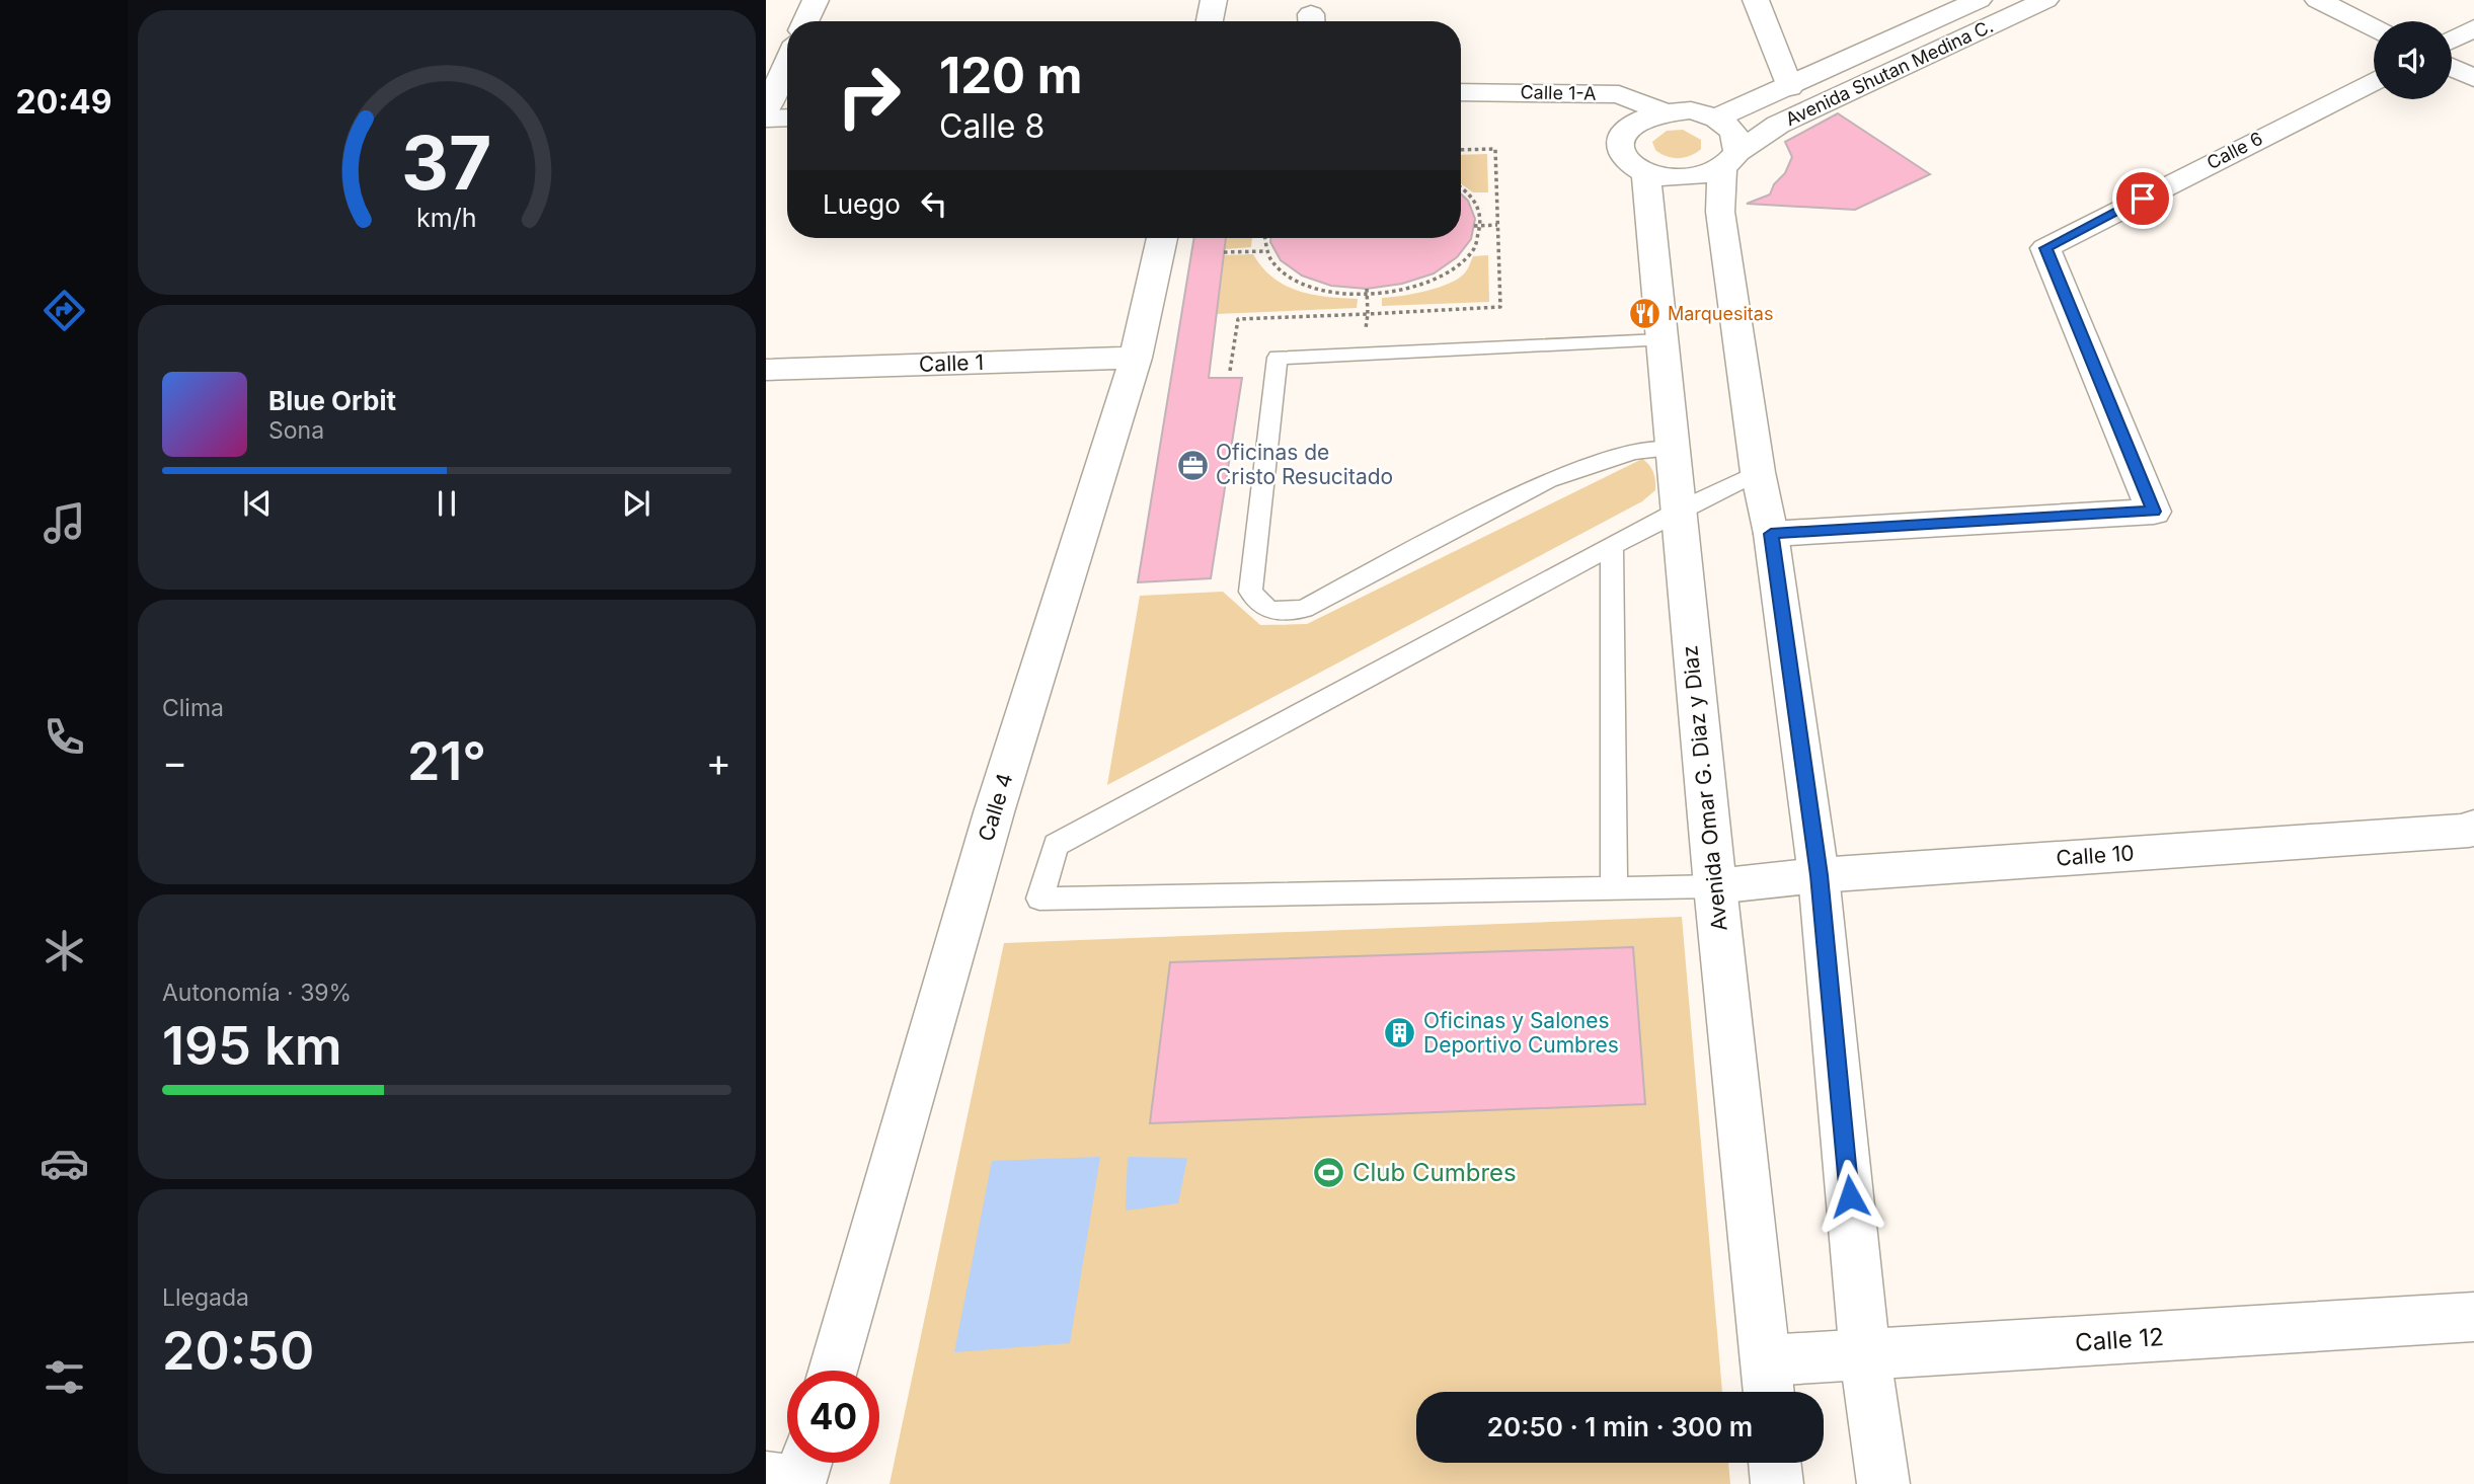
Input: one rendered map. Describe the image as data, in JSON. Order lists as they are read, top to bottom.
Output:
{
  "streets": {
    "street": [
      "Avenida Shutan Medina C.",
      "Calle 1-A",
      "Calle 6",
      "Calle 1",
      "Avenida Omar G. Diaz y Diaz",
      "Calle 4",
      "Calle 10",
      "Calle 12"
    ]
  },
  "crossings": [
    ["Calle 1", "Calle 4"],
    ["Avenida Omar G. Diaz y Diaz", "Calle 10"],
    ["Avenida Omar G. Diaz y Diaz", "Calle 12"]
  ],
  "places": {
    "restaurant": ["Marquesitas"],
    "office": ["Oficinas de Cristo Resucitado"],
    "building": ["Oficinas y Salones Deportivo Cumbres"],
    "sports": ["Club Cumbres"]
  },
  "page": {
    "tabs": "20:49",
    "turn": ["120 m", "Calle 8"],
    "then": "Luego",
    "song": ["Blue Orbit", "Sona"],
    "tile": [
      "Clima",
      ["Autonomía · 39%", "195 km"],
      ["Llegada", "20:50"]
    ],
    "heat": ["−", "21°", "+"],
    "limit": "40",
    "trip": "20:50 · 1 min · 300 m",
    "gauge": ["37", "km/h"]
  }
}
